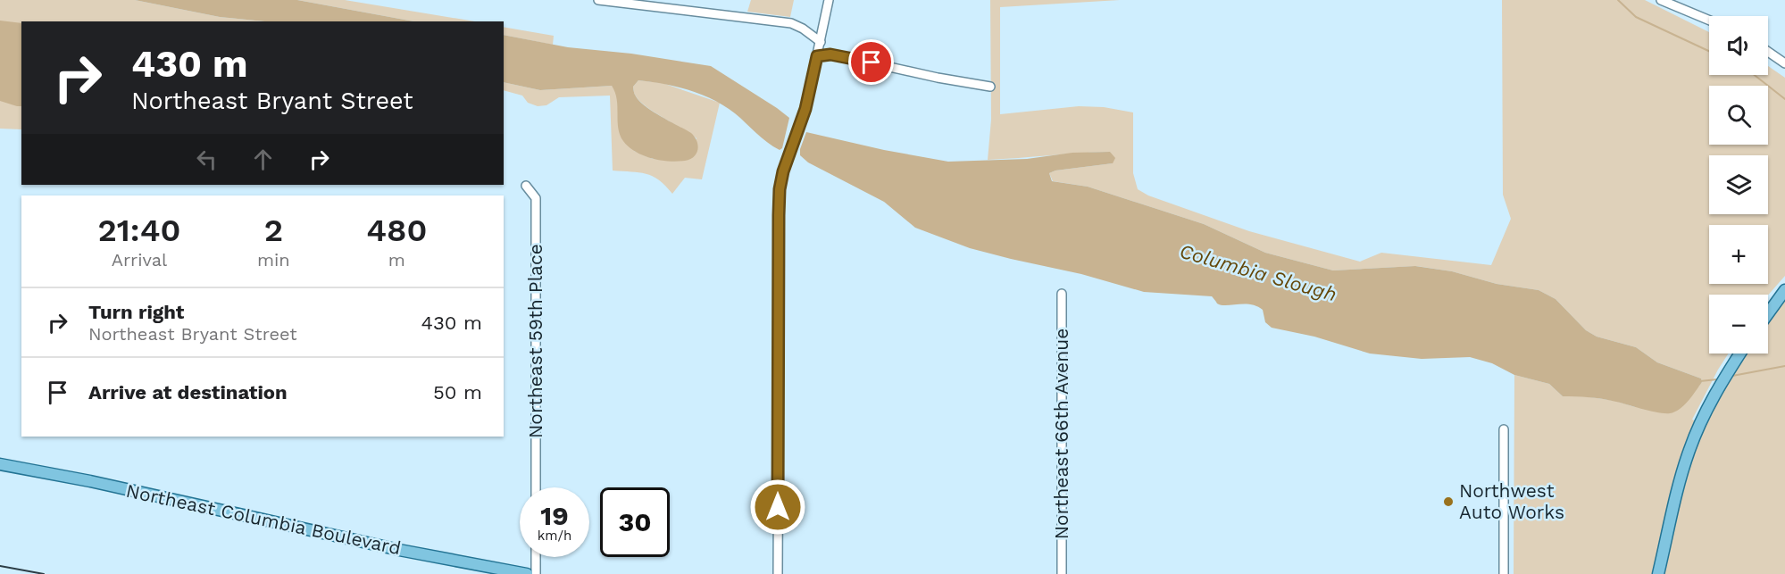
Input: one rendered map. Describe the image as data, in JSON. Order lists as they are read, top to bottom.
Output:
{
  "streets": {
    "main road": ["Northeast Columbia Boulevard"],
    "street": ["Northeast 59th Place", "Northeast 66th Avenue"]
  },
  "water": ["Columbia Slough"],
  "places": ["Northwest Auto Works"],
  "page": {
    "map_buttons": ["+", "−"],
    "turn": ["430 m", "Northeast Bryant Street"],
    "eta": [
      "21:40",
      "Arrival",
      "2",
      "min",
      "480",
      "m"
    ],
    "list": [
      {
        "name": "Turn right",
        "note": "Northeast Bryant Street",
        "value": "430 m"
      },
      {
        "name": "Arrive at destination",
        "value": "50 m"
      }
    ],
    "speed": "19 km/h",
    "limit": "30"
  }
}
